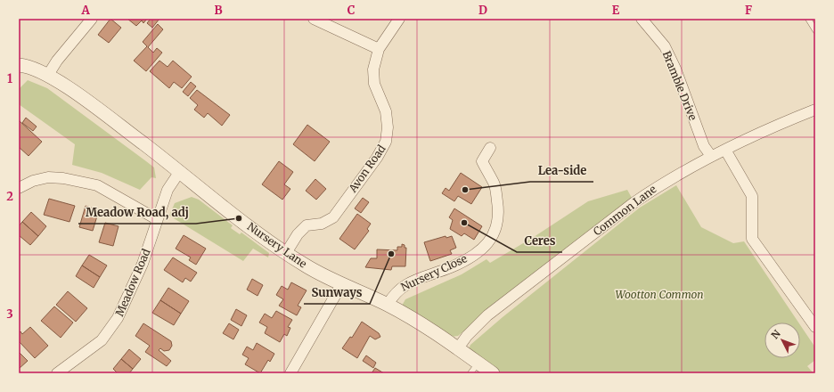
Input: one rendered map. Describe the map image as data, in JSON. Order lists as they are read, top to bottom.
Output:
{
  "streets": {
    "street": [
      "Bramble Drive",
      "Avon Road",
      "Common Lane",
      "Nursery Lane",
      "Nursery Close",
      "Meadow Road"
    ]
  },
  "crossings": [
    ["Bramble Drive", "Common Lane"],
    ["Avon Road", "Nursery Lane"],
    ["Common Lane", "Nursery Lane"],
    ["Nursery Lane", "Nursery Close"],
    ["Nursery Lane", "Meadow Road"]
  ],
  "parks": ["Wootton Common"],
  "places": [
    "Lea-side",
    "Meadow Road, adj",
    "Ceres",
    "Sunways"
  ],
  "north": "top left",
  "grid": {
    "columns": [
      "A",
      "B",
      "C",
      "D",
      "E",
      "F"
    ],
    "rows": ["1", "2", "3"]
  }
}
